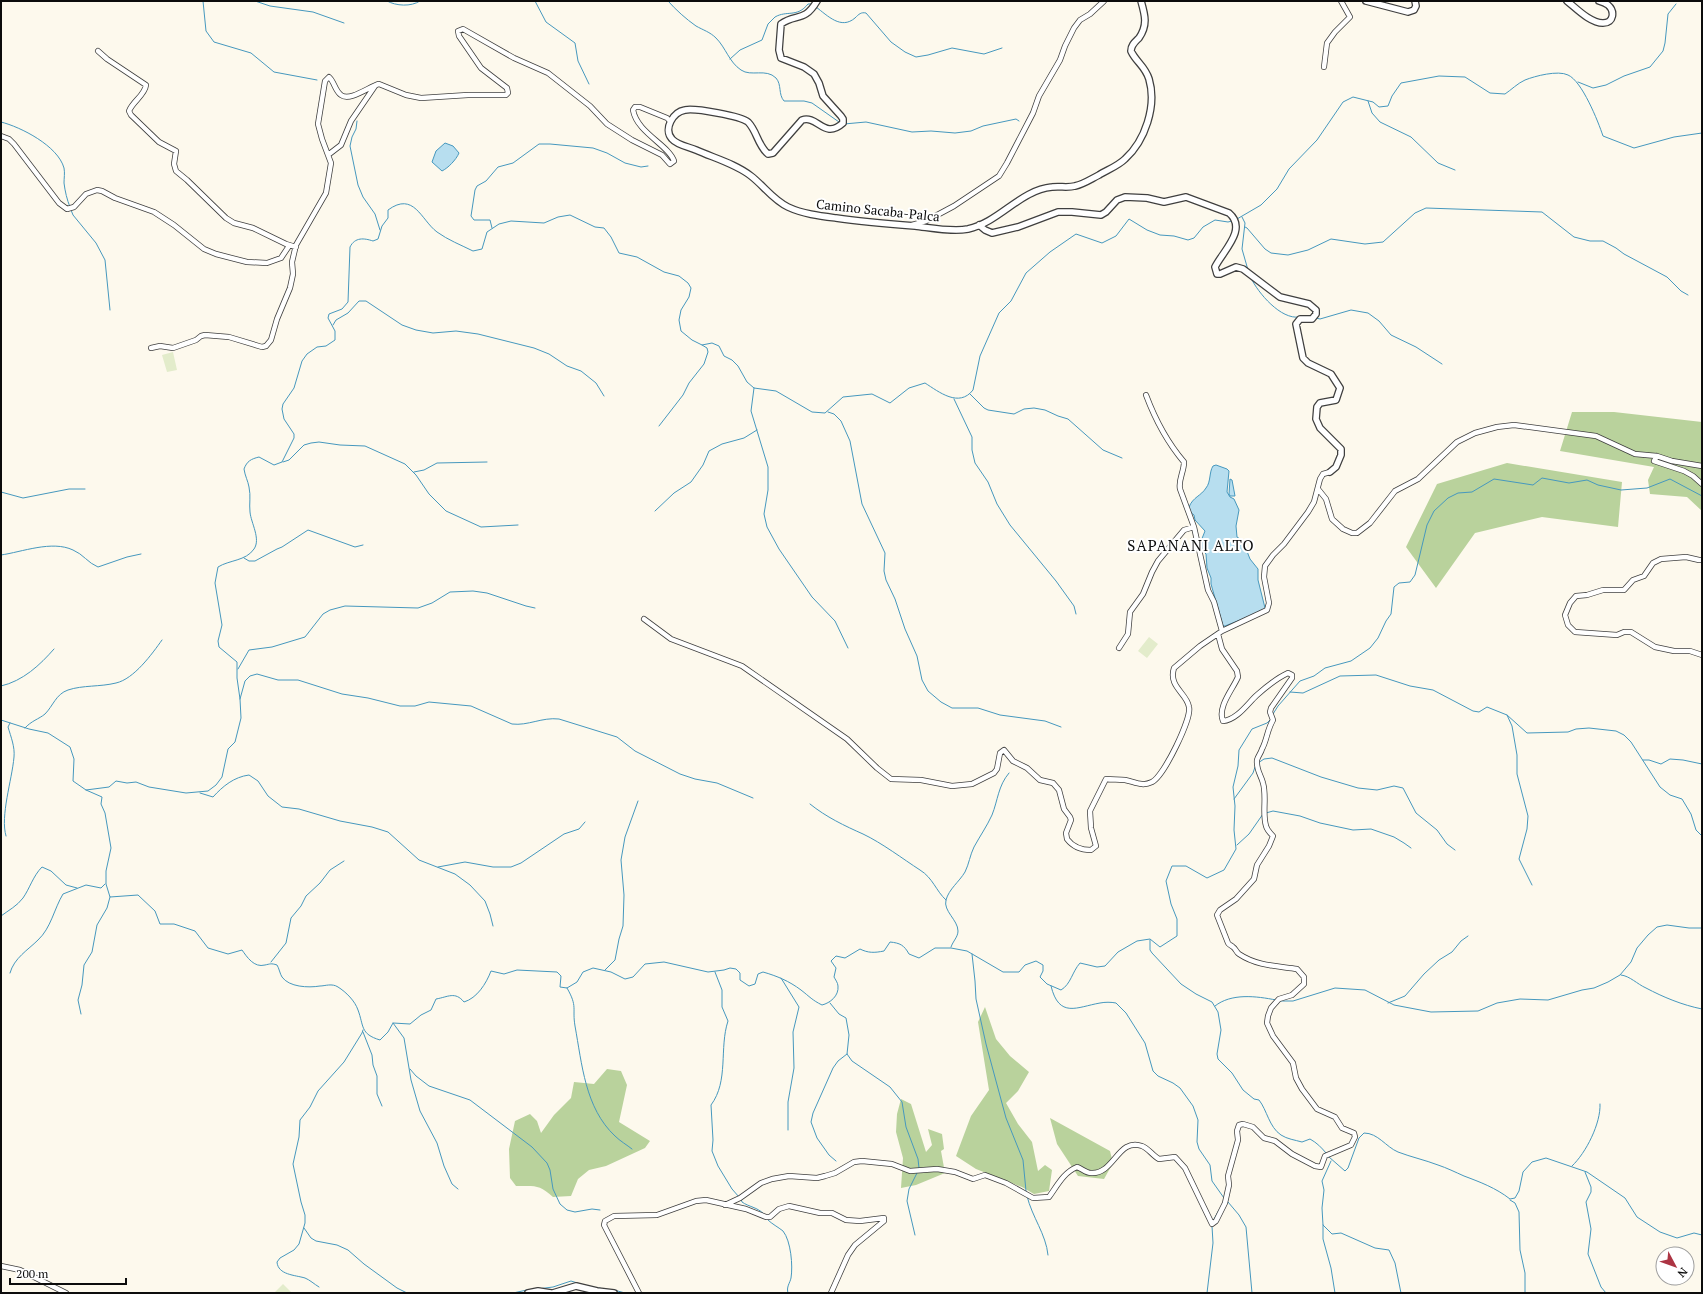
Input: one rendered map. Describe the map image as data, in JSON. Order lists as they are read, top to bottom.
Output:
{
  "streets": {
    "street": ["Camino Sacaba-Palca"]
  },
  "districts": ["SAPANANI ALTO"],
  "scale_bar": "200 m",
  "north": "bottom right"
}
